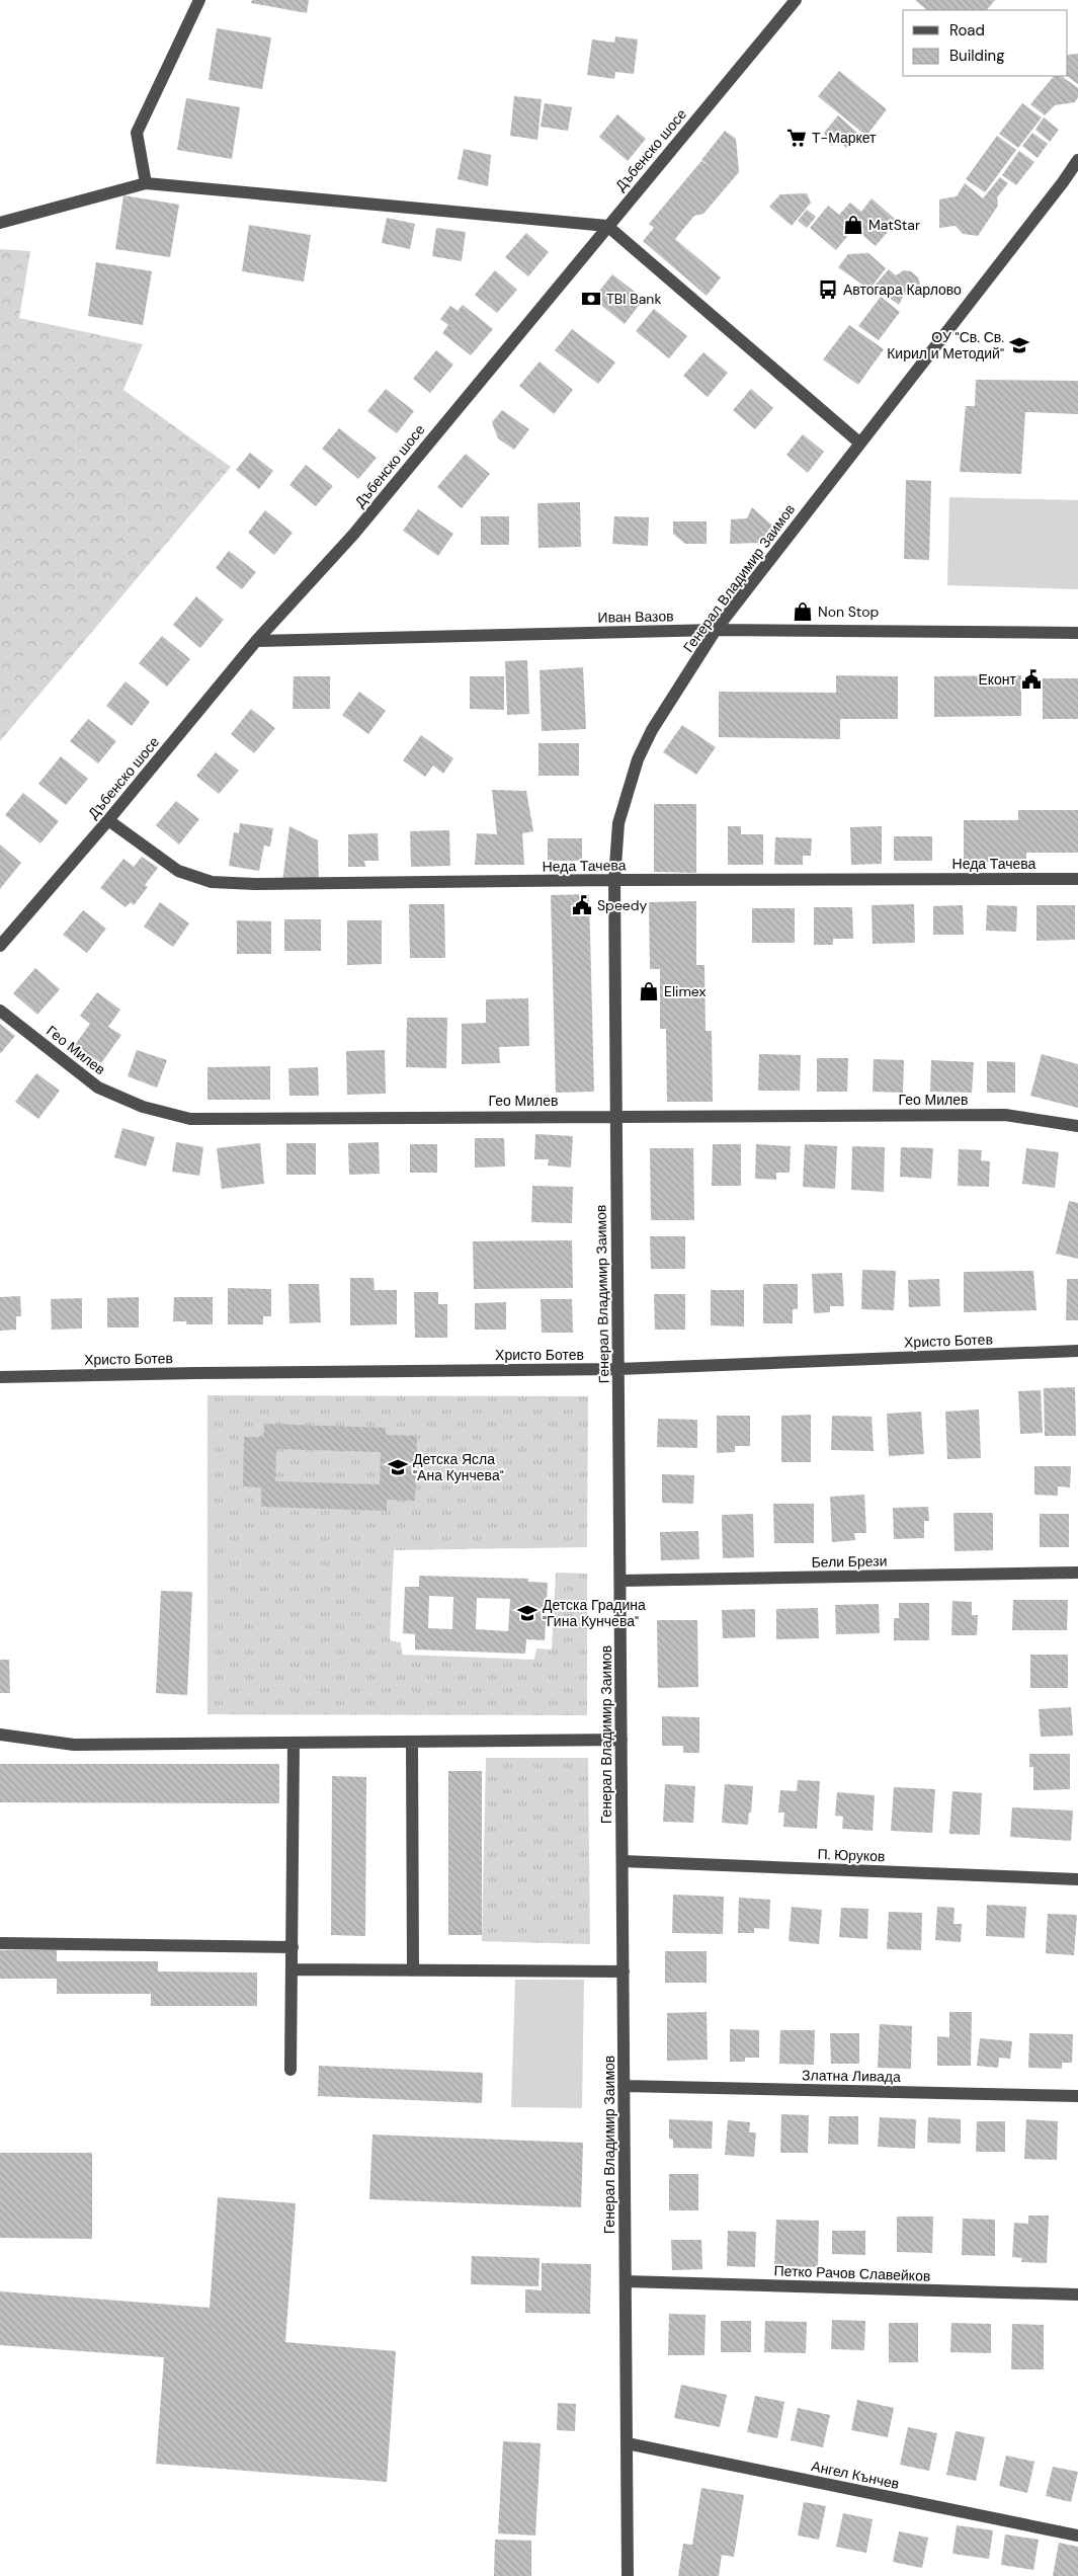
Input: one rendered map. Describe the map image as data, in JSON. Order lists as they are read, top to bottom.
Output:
{
  "streets": {
    "street": [
      "Дъбенско шосе",
      "Генерал Владимир Заимов",
      "Иван Вазов",
      "Неда Тачева",
      "Гео Милев",
      "Христо Ботев",
      "Бели Брези",
      "П. Юруков",
      "Златна Ливада",
      "Петко Рачов Славейков",
      "Ангел Кънчев"
    ]
  },
  "crossings": [
    ["Дъбенско шосе", "Иван Вазов"],
    ["Дъбенско шосе", "Неда Тачева"],
    ["Генерал Владимир Заимов", "Иван Вазов"],
    ["Генерал Владимир Заимов", "Неда Тачева"],
    ["Генерал Владимир Заимов", "Гео Милев"],
    ["Генерал Владимир Заимов", "Христо Ботев"],
    ["Генерал Владимир Заимов", "Бели Брези"],
    ["Генерал Владимир Заимов", "П. Юруков"],
    ["Генерал Владимир Заимов", "Златна Ливада"],
    ["Генерал Владимир Заимов", "Петко Рачов Славейков"],
    ["Генерал Владимир Заимов", "Ангел Кънчев"]
  ],
  "places": {
    "supermarket": ["Т-Маркет"],
    "shop": ["MatStar", "Non Stop", "Elimex"],
    "bus stop": ["Автогара Карлово"],
    "bank": ["TBI Bank"],
    "school or university": ["ОУ \"Св. Св. Кирил и Методий\"", "Детска Ясла \"Ана Кунчева\"", "Детска Градина \"Гина Кунчева\""],
    "public building": ["Еконт", "Speedy"]
  },
  "legend": ["Road", "Building"]
}
